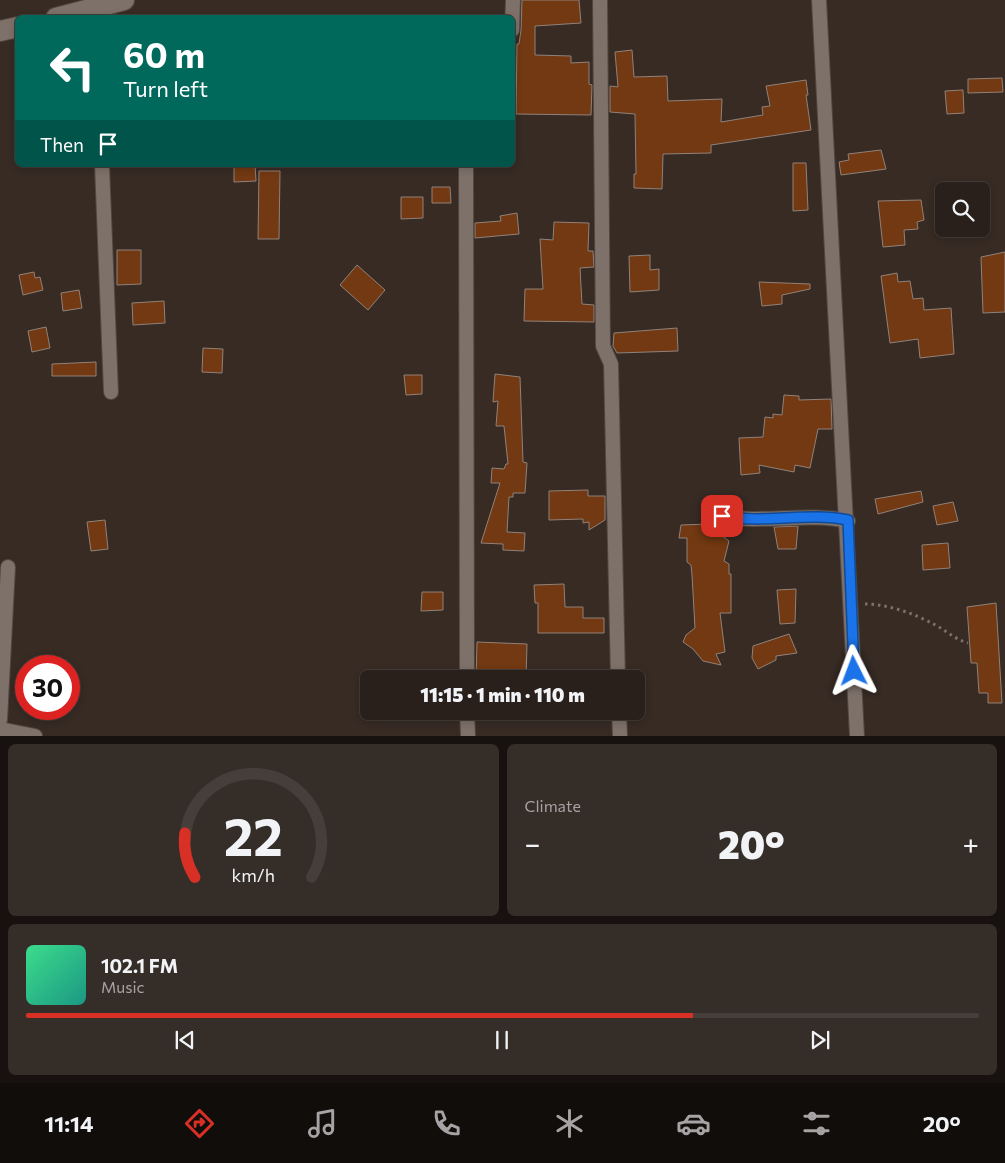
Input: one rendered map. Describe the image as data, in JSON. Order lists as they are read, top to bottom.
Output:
{
  "page": {
    "turn": ["60 m", "Turn left"],
    "then": "Then",
    "limit": "30",
    "trip": "11:15 · 1 min · 110 m",
    "tile": "Climate",
    "heat": ["−", "20°", "+"],
    "song": ["102.1 FM", "Music"],
    "tabs": ["11:14", "20°"],
    "gauge": ["22", "km/h"]
  }
}
